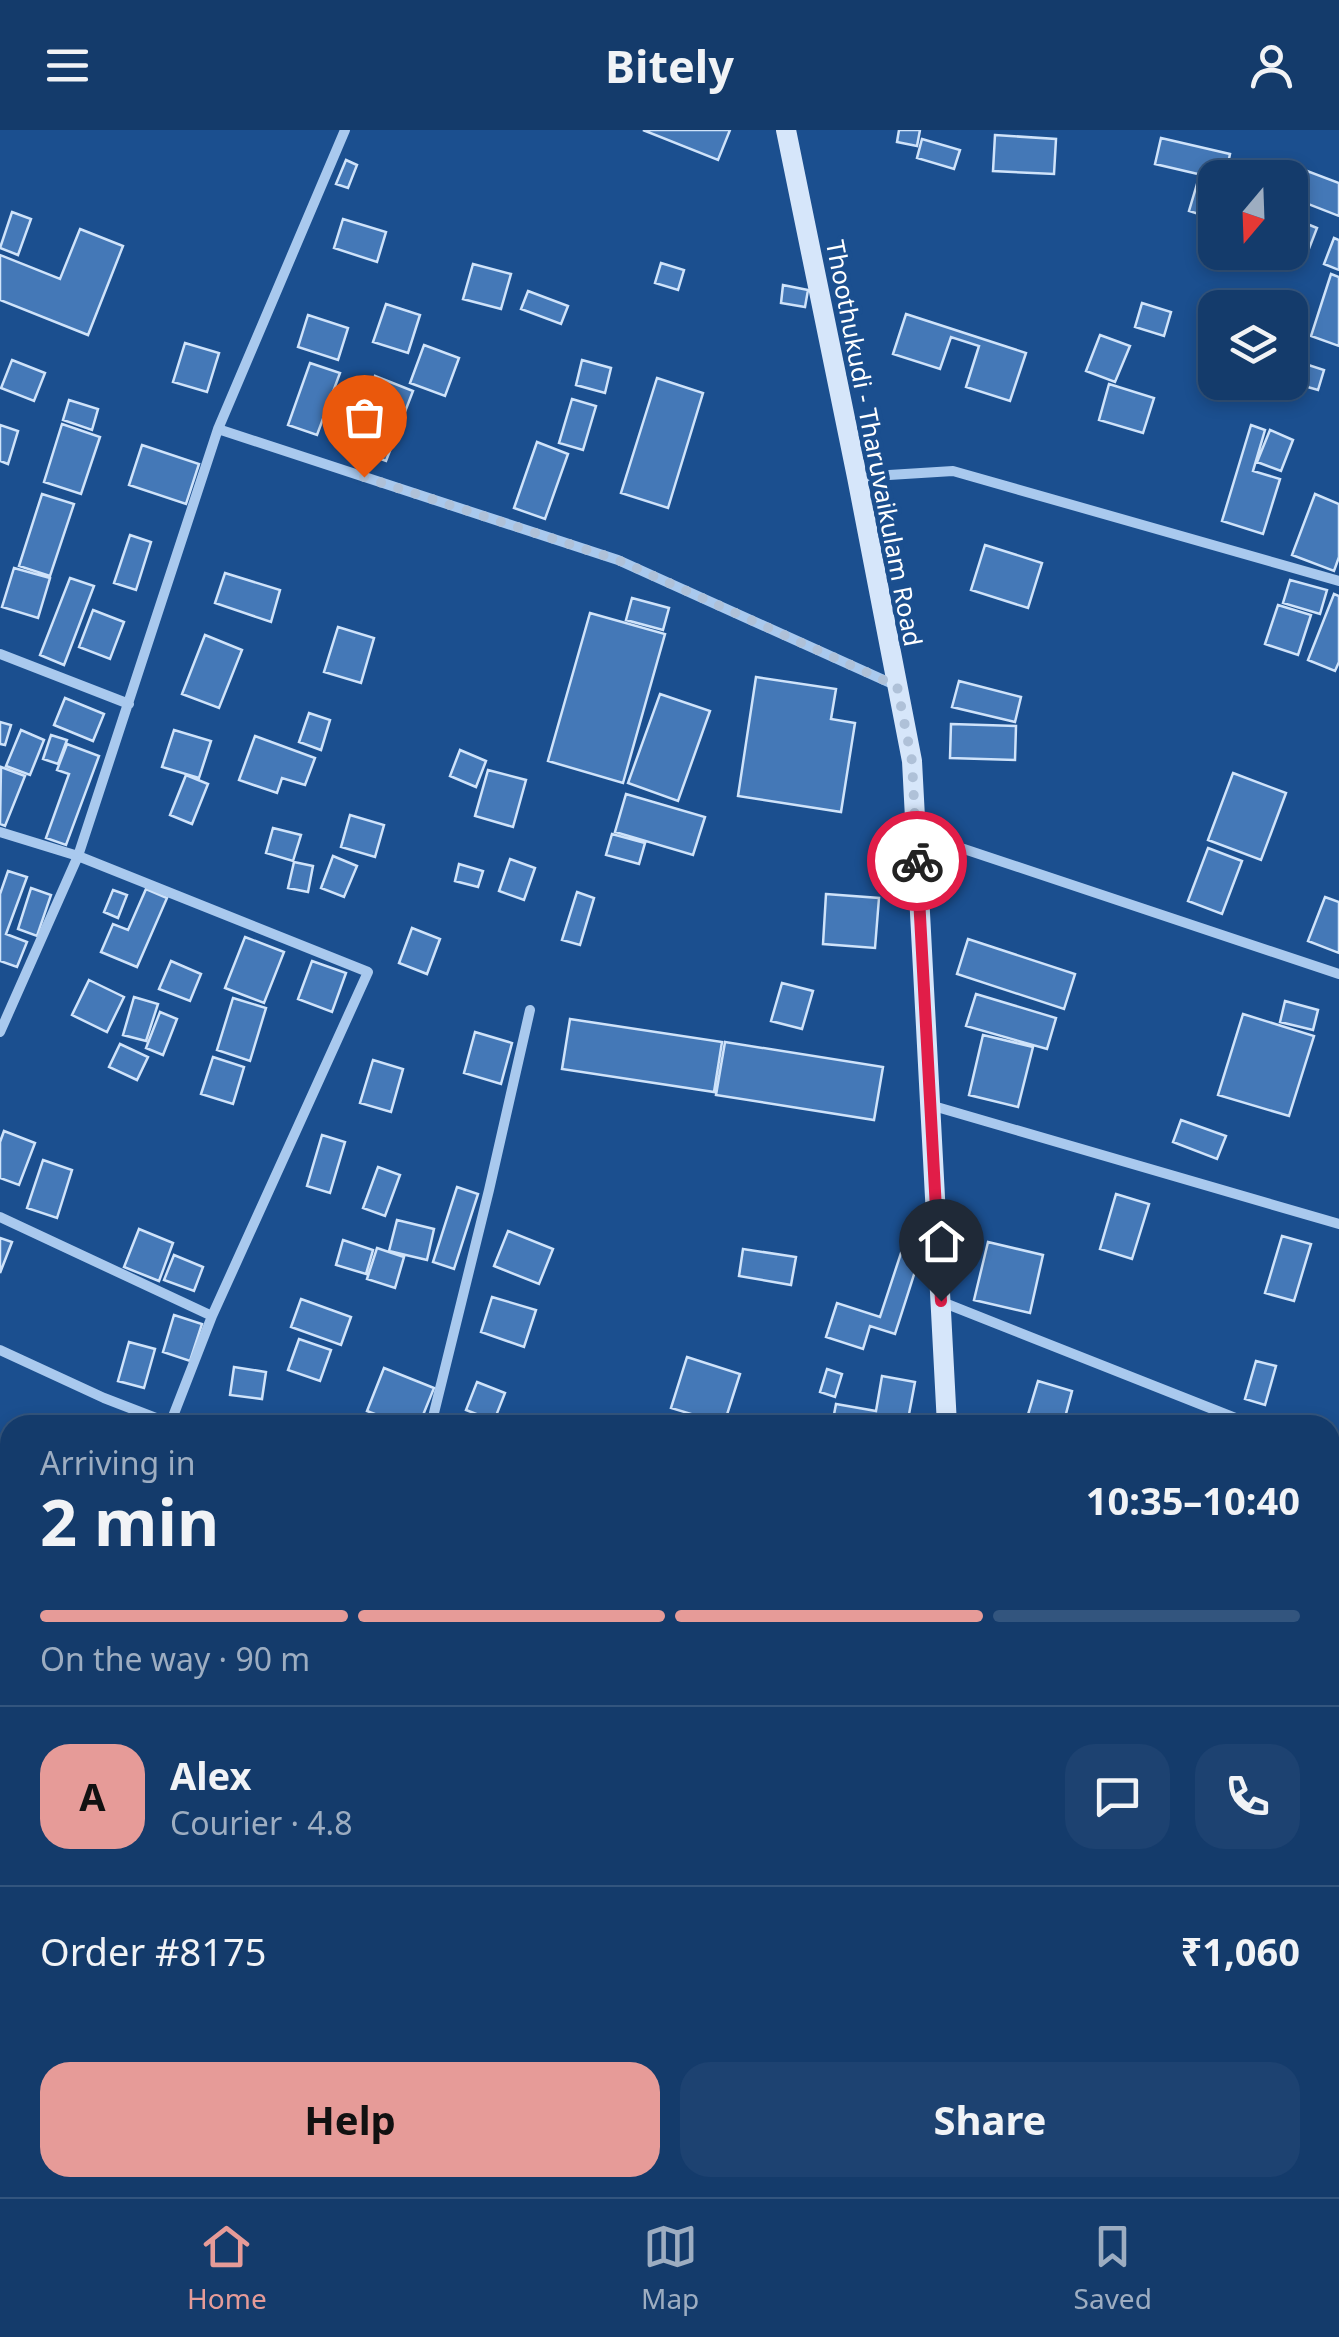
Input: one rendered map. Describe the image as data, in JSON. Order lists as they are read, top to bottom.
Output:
{
  "streets": {
    "main road": ["Thoothukudi - Tharuvaikulam Road"]
  },
  "north": "bottom",
  "page": {
    "header": "Bitely",
    "heading": ["2 min", "Arriving in", "10:35–10:40"],
    "panel": [
      "Alex",
      "Courier · 4.8",
      "Order #8175",
      "₹1,060"
    ],
    "bar": "On the way · 90 m",
    "round": "A",
    "buttons": ["Help", "Share"],
    "tabs": ["Home", "Map", "Saved"]
  }
}
